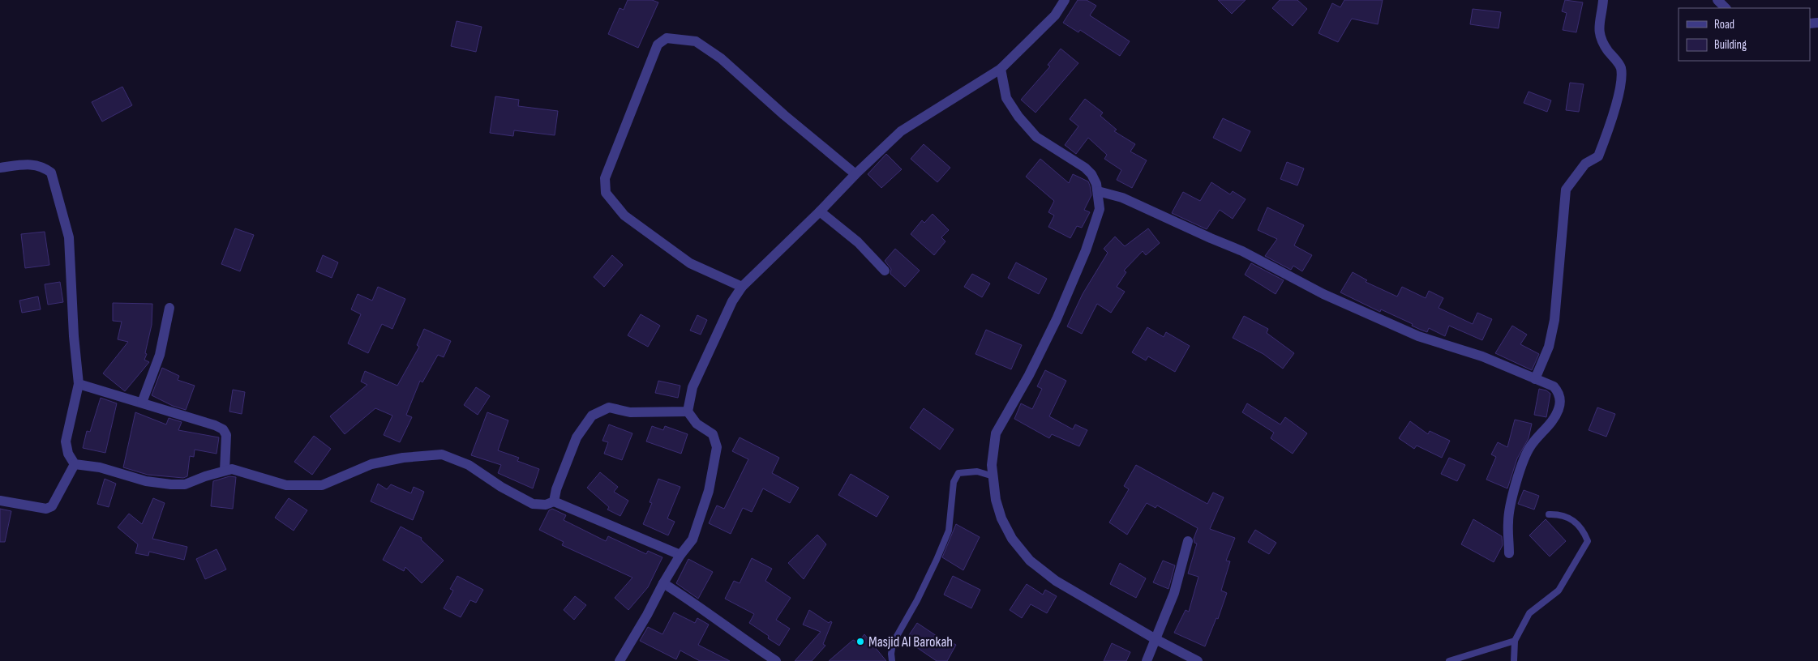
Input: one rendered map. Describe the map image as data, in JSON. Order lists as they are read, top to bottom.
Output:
{
  "places": ["Masjid Al Barokah"],
  "legend": ["Road", "Building"]
}
